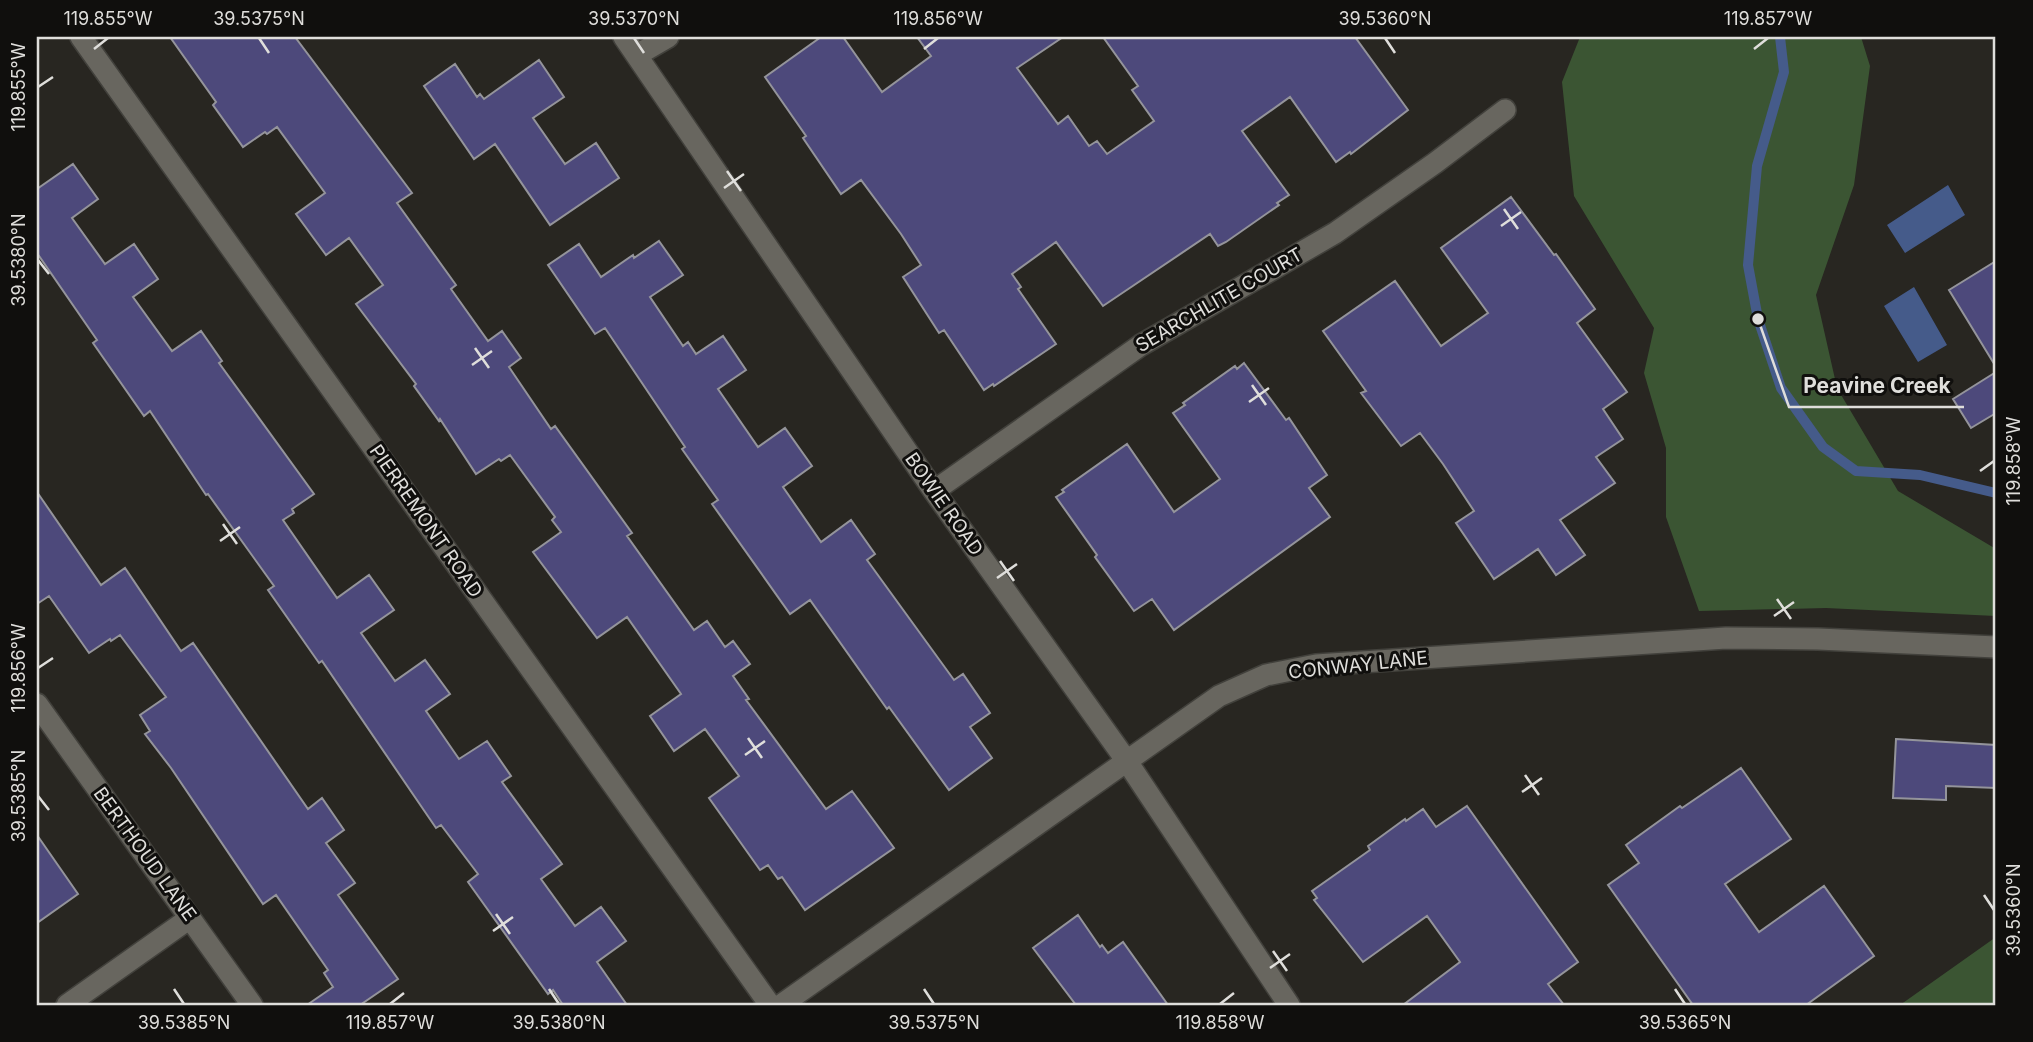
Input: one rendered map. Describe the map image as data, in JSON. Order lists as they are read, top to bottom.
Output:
{
  "streets": {
    "street": [
      "SEARCHLITE COURT",
      "BOWIE ROAD",
      "PIERREMONT ROAD",
      "CONWAY LANE",
      "BERTHOUD LANE"
    ]
  },
  "crossings": [
    ["SEARCHLITE COURT", "BOWIE ROAD"],
    ["BOWIE ROAD", "CONWAY LANE"]
  ],
  "places": ["Peavine Creek"],
  "coordinates": [
    "119.855°W",
    "39.5375°N",
    "39.5370°N",
    "119.856°W",
    "39.5360°N",
    "119.857°W",
    "39.5380°N",
    "119.858°W",
    "39.5385°N",
    "39.5365°N"
  ]
}
